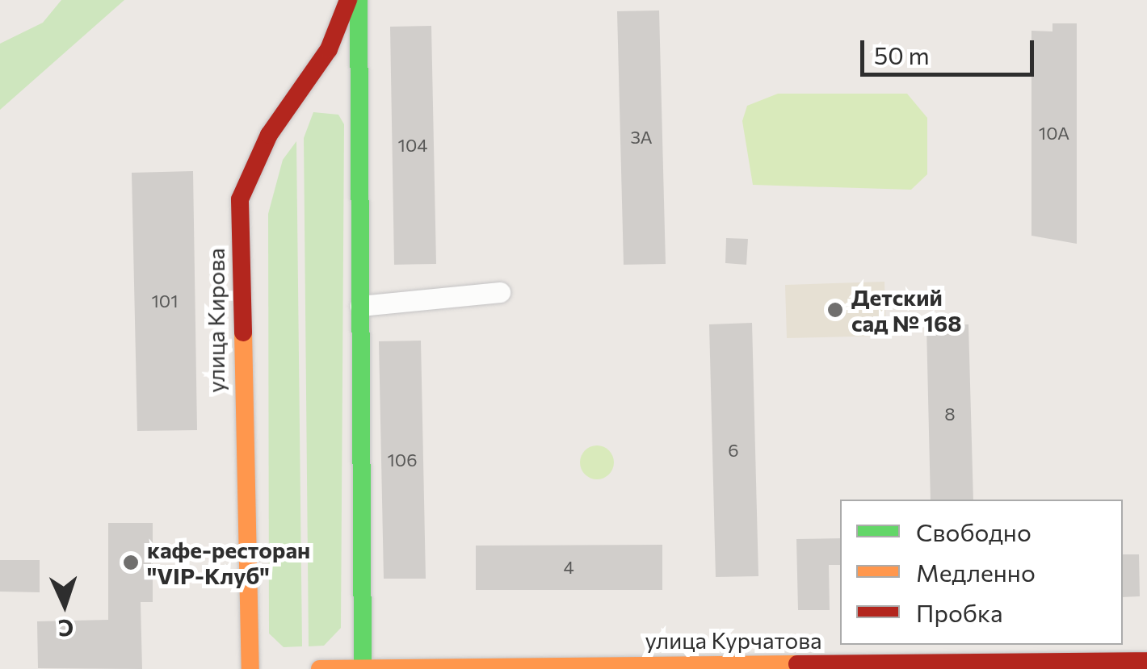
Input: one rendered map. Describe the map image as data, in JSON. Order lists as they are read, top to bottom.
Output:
{
  "streets": {
    "main road": ["улица Кирова", "улица Курчатова"]
  },
  "places": ["Детский сад № 168", "кафе-ресторан \"VIP-Клуб\""],
  "house_numbers": [
    "10А",
    "3А",
    "104",
    "101",
    "8",
    "6",
    "106",
    "4"
  ],
  "legend": ["Свободно", "Медленно", "Пробка"],
  "scale_bar": "50 m",
  "north": "bottom"
}
